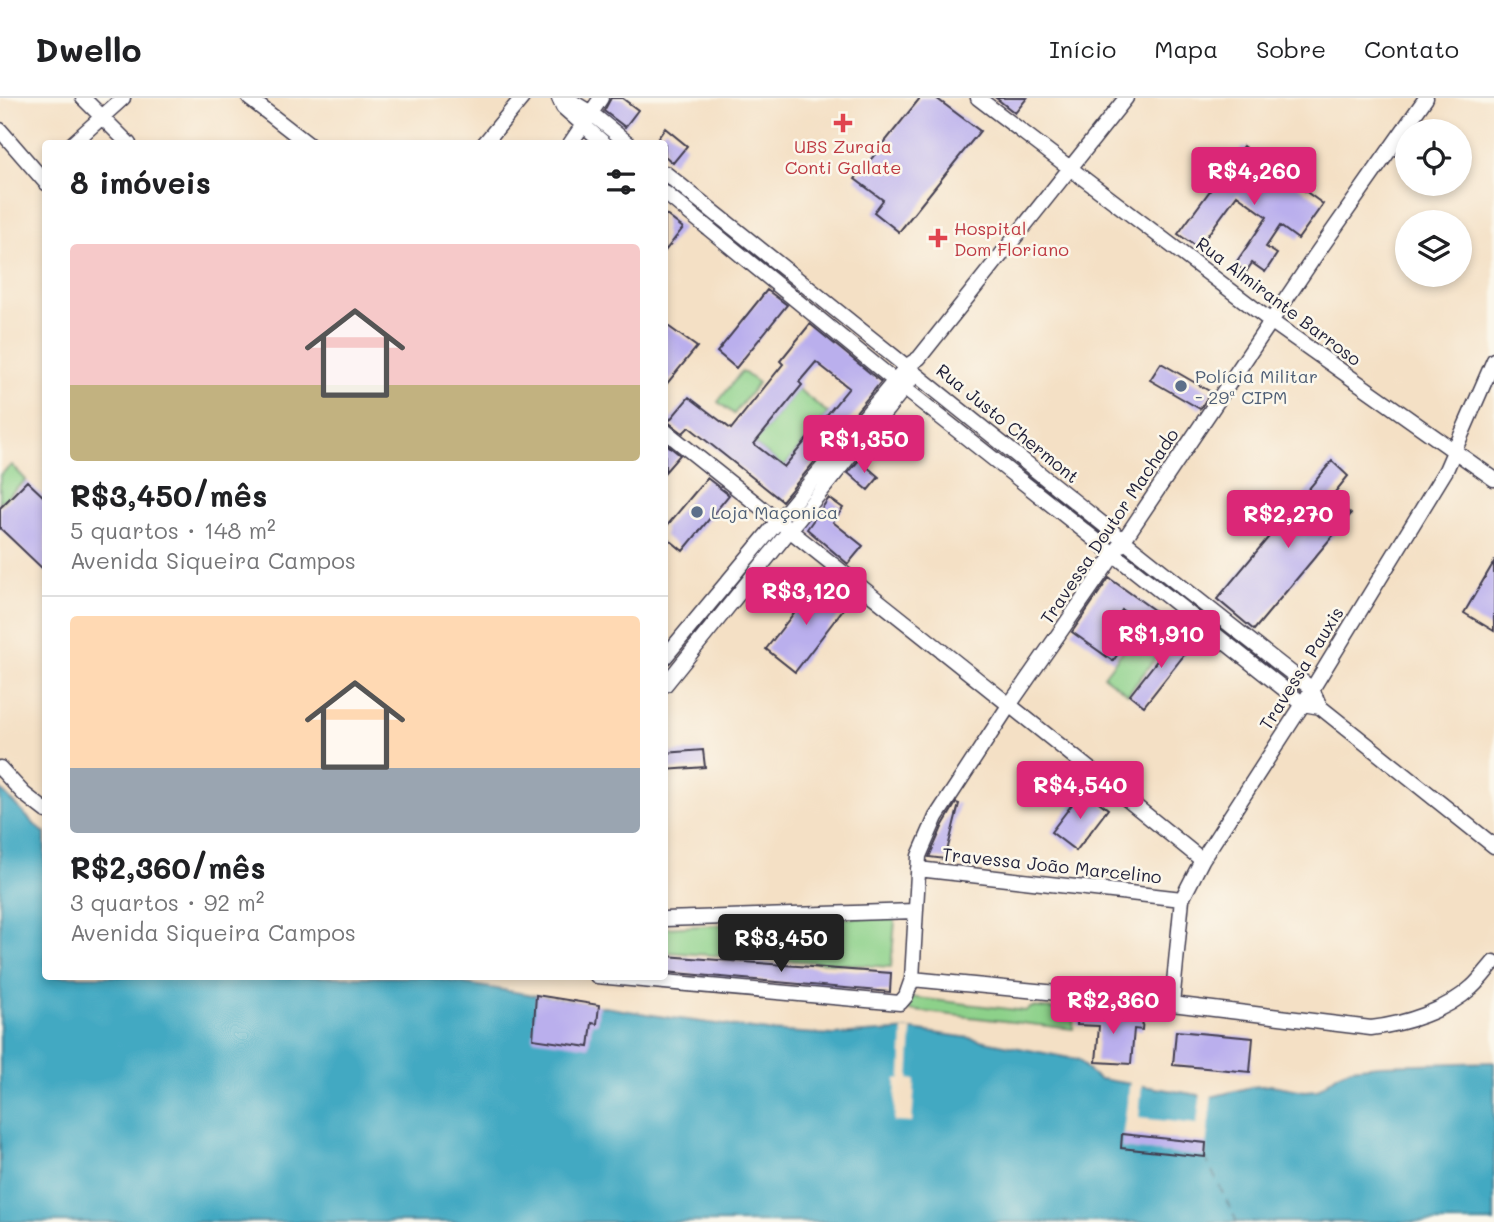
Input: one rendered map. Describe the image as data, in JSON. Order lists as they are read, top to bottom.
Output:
{
  "streets": {
    "street": [
      "Rua Almirante Barroso",
      "Rua Justo Chermont",
      "Travessa Doutor Machado",
      "Travessa Pauxis",
      "Travessa João Marcelino"
    ]
  },
  "crossings": [
    ["Rua Almirante Barroso", "Travessa Doutor Machado"],
    ["Rua Almirante Barroso", "Travessa Pauxis"],
    ["Rua Justo Chermont", "Travessa Doutor Machado"],
    ["Rua Justo Chermont", "Travessa Pauxis"],
    ["Travessa Doutor Machado", "Travessa João Marcelino"],
    ["Travessa Pauxis", "Travessa João Marcelino"]
  ],
  "places": {
    "health": ["UBS Zuraia Conti Gallate", "Hospital Dom Floriano"],
    "other": ["Polícia Militar - 29ª CIPM", "Loja Maçonica"]
  },
  "page": {
    "header": "Dwello",
    "nav": [
      "Início",
      "Mapa",
      "Sobre",
      "Contato"
    ],
    "heading": "8 imóveis",
    "price": [
      "R$4,260",
      "R$1,350",
      "R$2,270",
      "R$3,120",
      "R$1,910",
      "R$4,540",
      "R$3,450",
      "R$2,360"
    ],
    "list": [
      {
        "name": "R$3,450/mês",
        "note": "5 quartos · 148 m² · Avenida Siqueira Campos"
      },
      {
        "name": "R$2,360/mês",
        "note": "3 quartos · 92 m² · Avenida Siqueira Campos"
      }
    ]
  }
}
